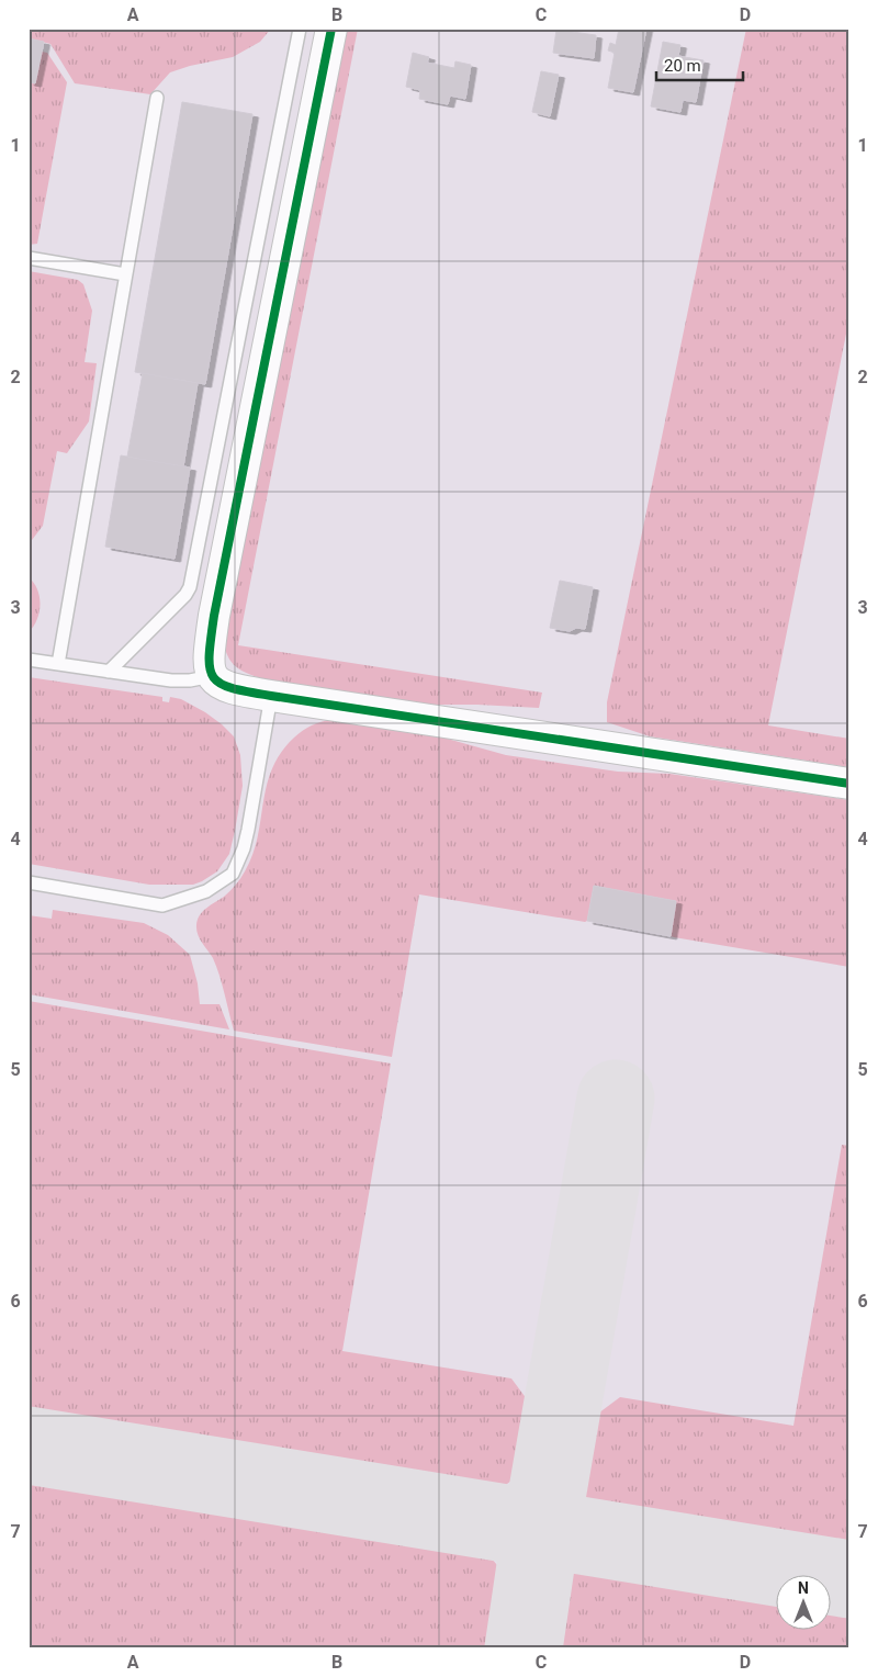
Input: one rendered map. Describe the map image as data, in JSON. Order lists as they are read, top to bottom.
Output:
{
  "scale_bar": "20 m",
  "north": "top",
  "grid": {
    "columns": [
      "A",
      "B",
      "C",
      "D"
    ],
    "rows": [
      "1",
      "2",
      "3",
      "4",
      "5",
      "6",
      "7"
    ]
  }
}
